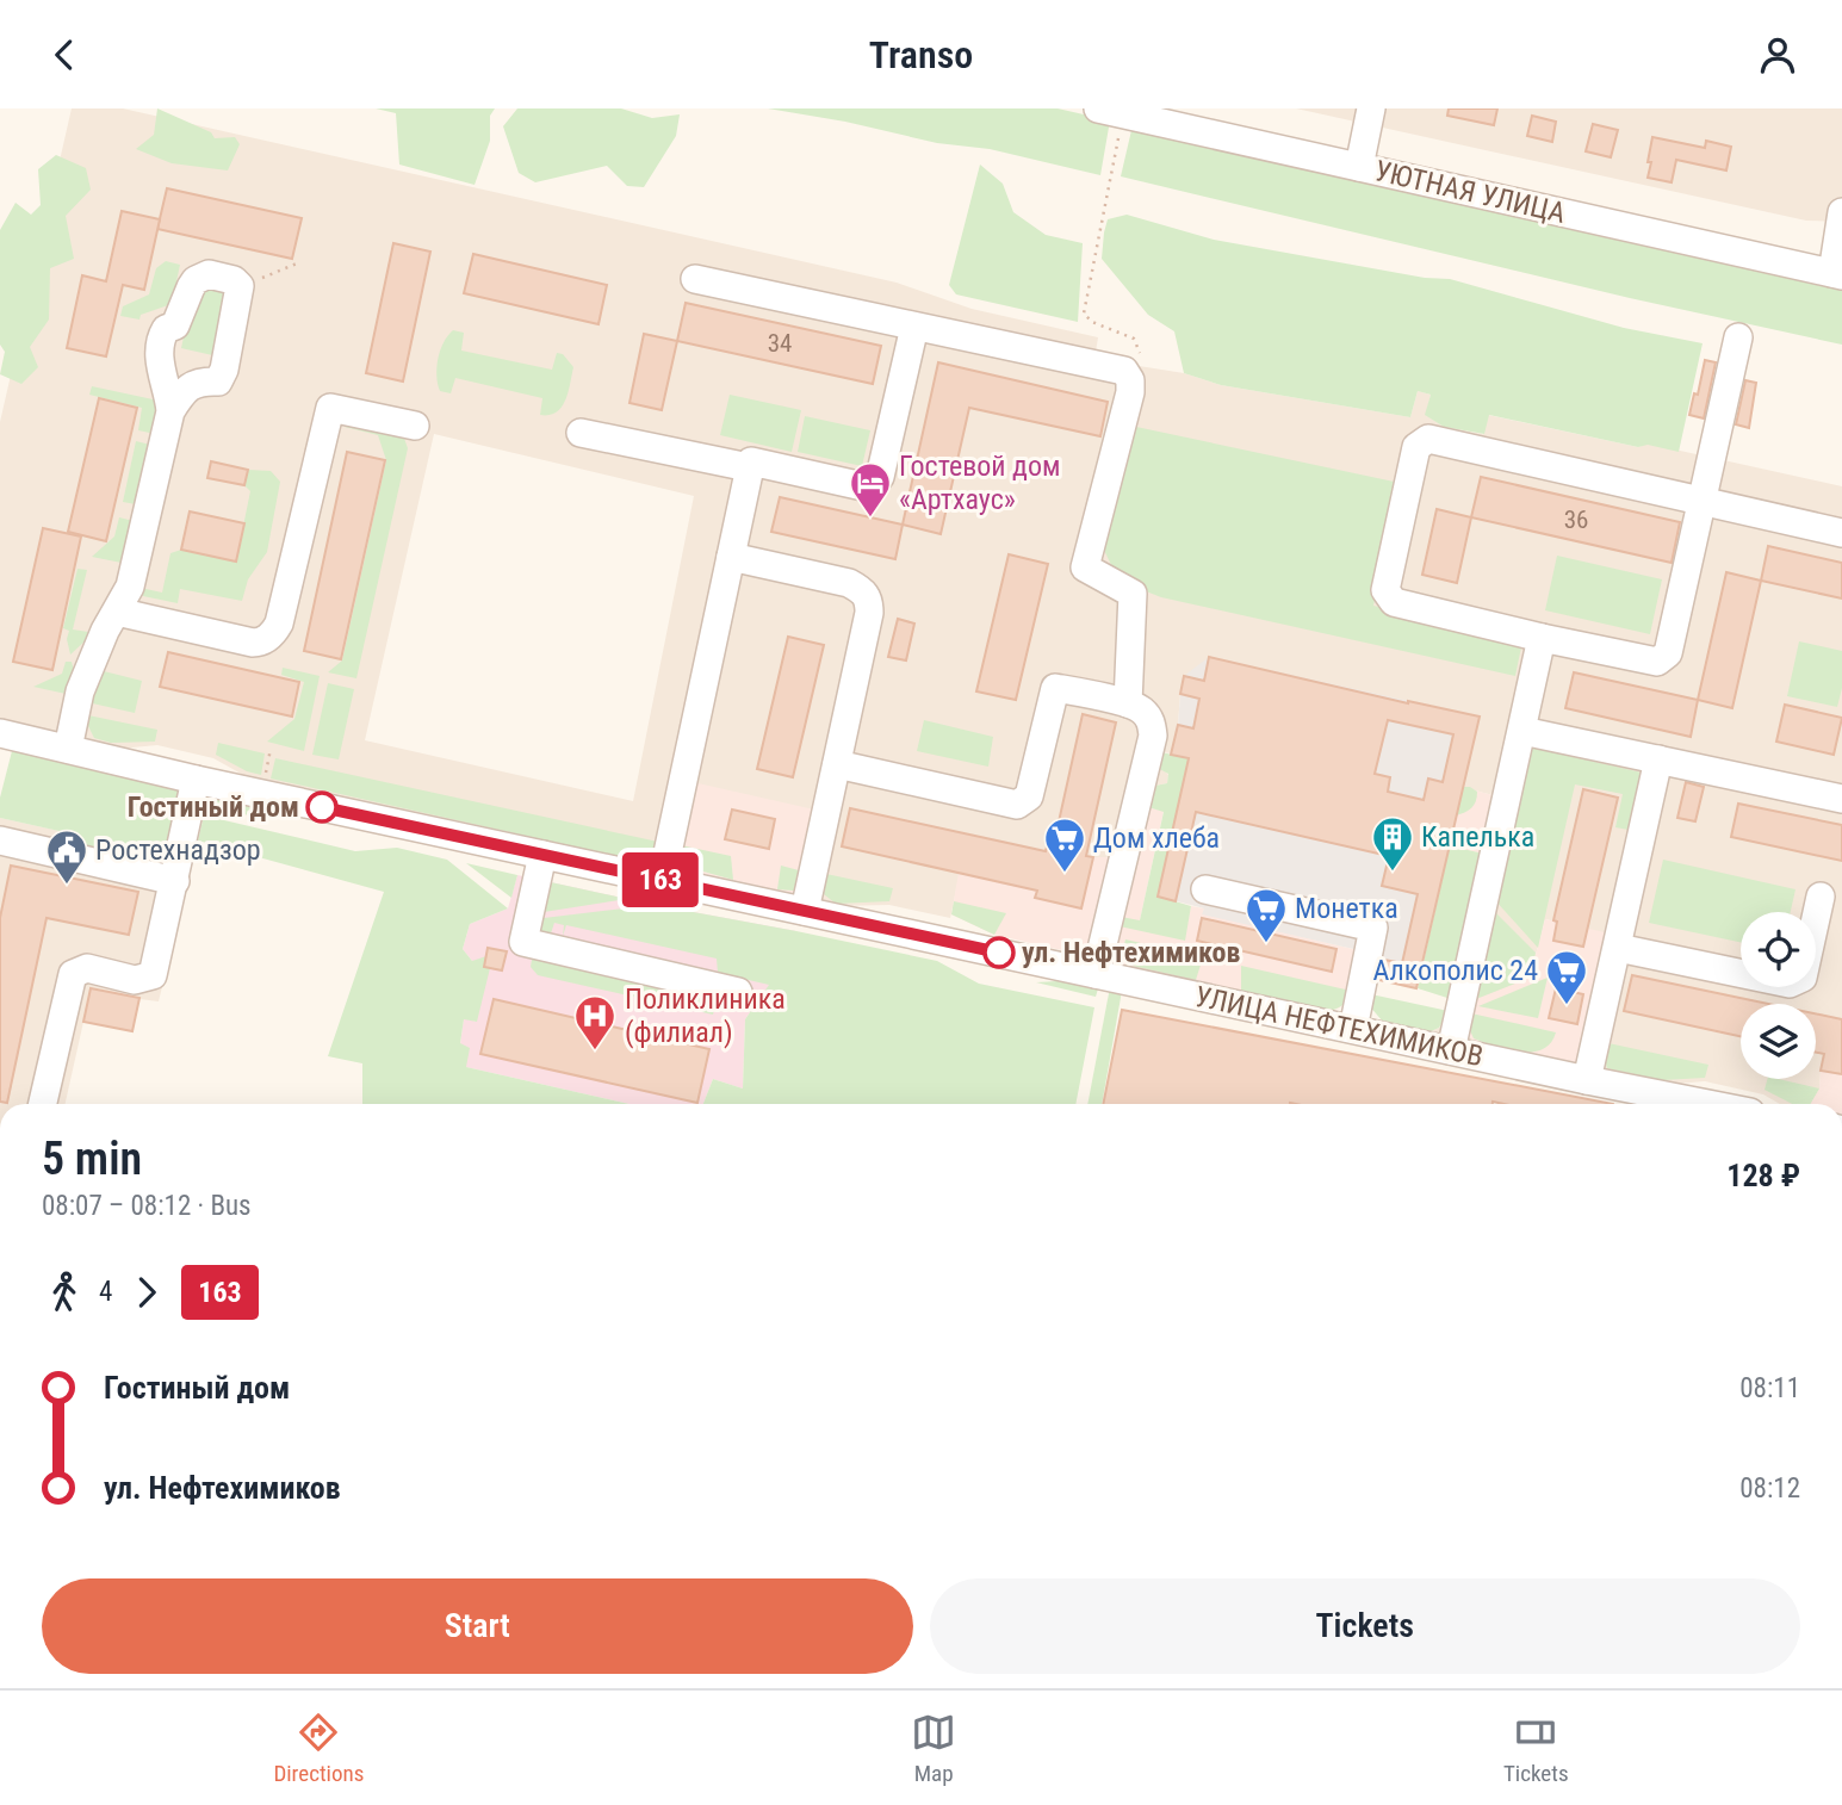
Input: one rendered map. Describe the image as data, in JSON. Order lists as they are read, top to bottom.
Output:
{
  "streets": {
    "street": ["УЮТНАЯ УЛИЦА", "УЛИЦА НЕФТЕХИМИКОВ"]
  },
  "places": {
    "hotel": ["Гостевой дом «Артхаус»"],
    "other": ["Гостиный дом", "ул. Нефтехимиков"],
    "building": ["Капелька"],
    "supermarket": ["Дом хлеба", "Монетка", "Алкополис 24"],
    "public building": ["Ростехнадзор"],
    "hospital": ["Поликлиника (филиал)"]
  },
  "lines": ["bus line 163"],
  "house_numbers": ["34", "36"],
  "page": {
    "header": "Transo",
    "on_map": "163",
    "heading": ["5 min", "08:07 – 08:12 · Bus", "128 ₽"],
    "legs": ["4", "163"],
    "list": [
      {
        "name": "Гостиный дом",
        "value": "08:11"
      },
      {
        "name": "ул. Нефтехимиков",
        "value": "08:12"
      }
    ],
    "buttons": ["Start", "Tickets"],
    "tabs": ["Directions", "Map", "Tickets"]
  }
}
